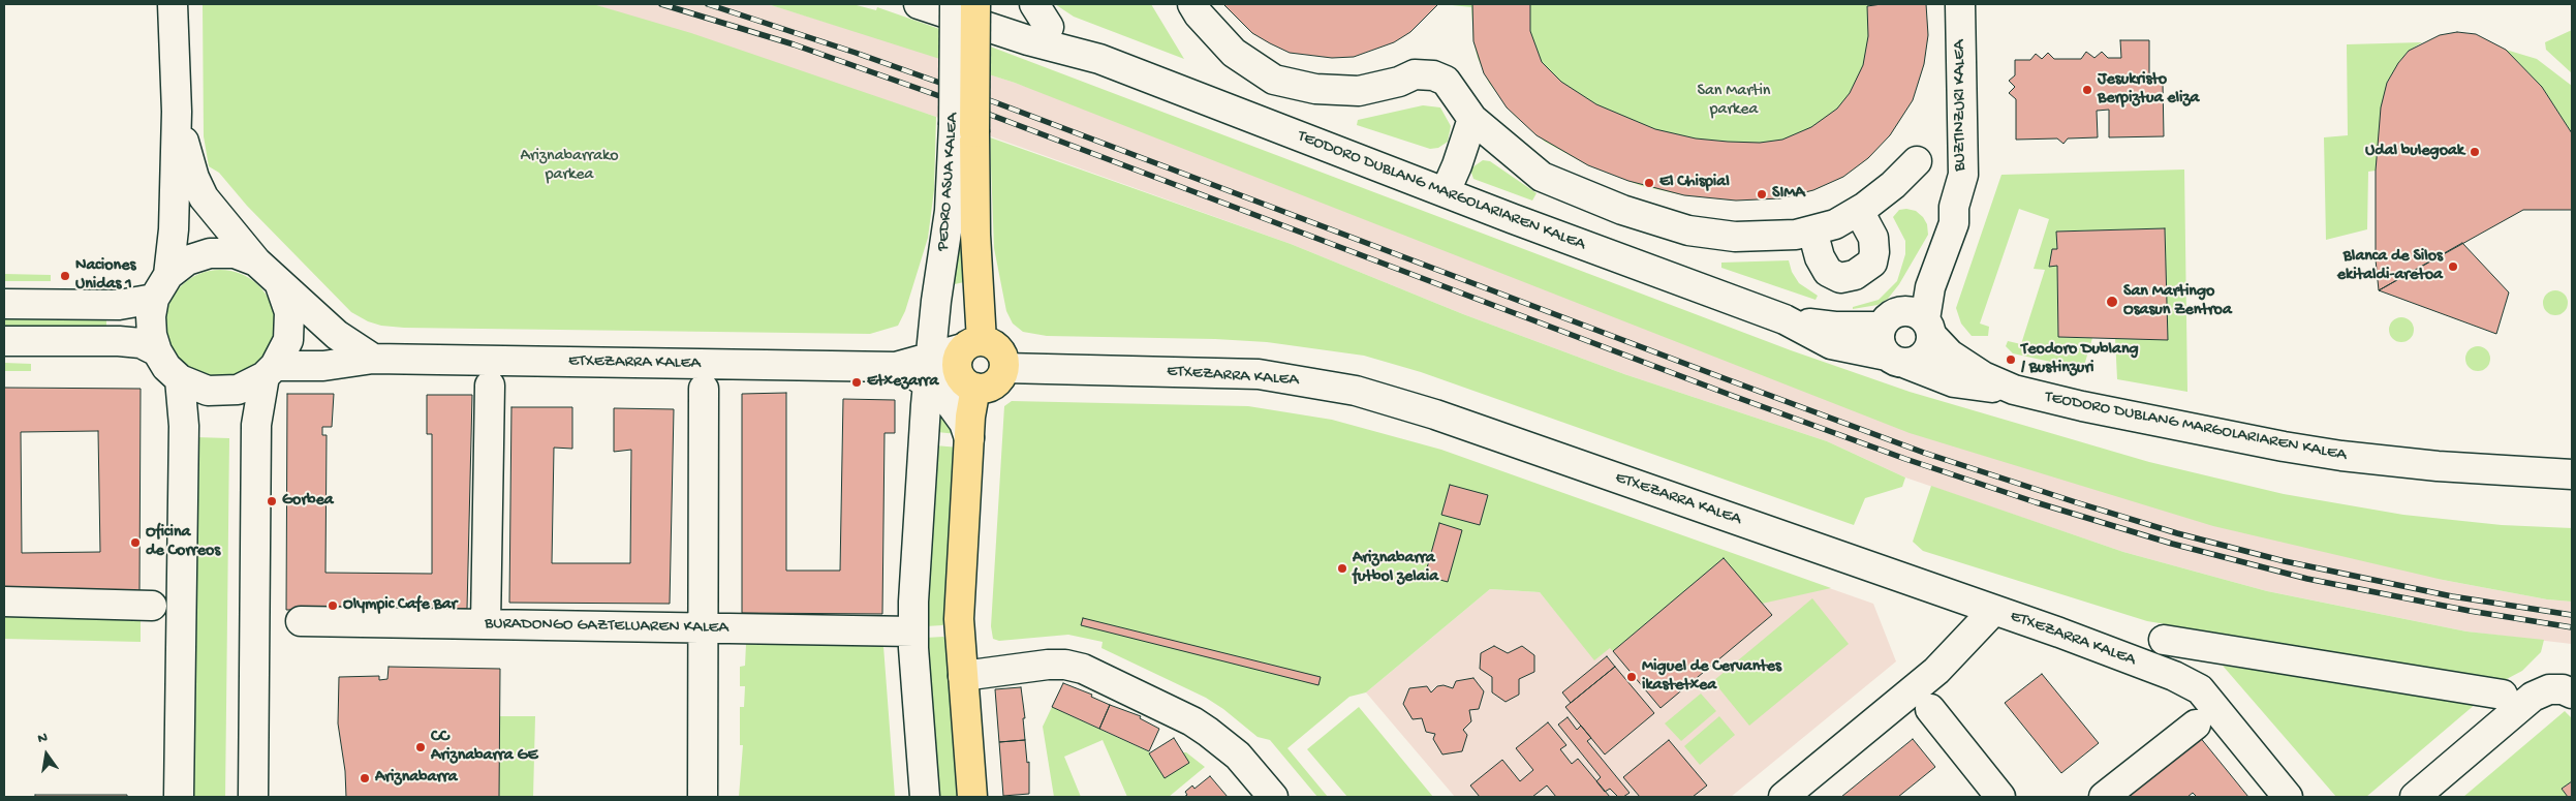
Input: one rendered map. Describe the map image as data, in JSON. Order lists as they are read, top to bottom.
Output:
{
  "streets": {
    "main road": ["PEDRO ASUA KALEA"],
    "street": [
      "BUZTINZURI KALEA",
      "TEODORO DUBLANG MARGOLARIAREN KALEA",
      "ETXEZARRA KALEA",
      "BURADONGO GAZTELUAREN KALEA"
    ]
  },
  "crossings": [
    ["BUZTINZURI KALEA", "TEODORO DUBLANG MARGOLARIAREN KALEA"],
    ["PEDRO ASUA KALEA", "TEODORO DUBLANG MARGOLARIAREN KALEA"],
    ["PEDRO ASUA KALEA", "ETXEZARRA KALEA"],
    ["PEDRO ASUA KALEA", "BURADONGO GAZTELUAREN KALEA"]
  ],
  "parks": ["San Martin parkea", "Ariznabarrako parkea"],
  "places": [
    "Jesukristo Berpiztua eliza",
    "Udal bulegoak",
    "El Chispial",
    "SIMA",
    "Blanca de Silos ekitaldi-aretoa",
    "Naciones Unidas 1",
    "San Martingo Osasun Zentroa",
    "Teodoro Dublang / Bustinzuri",
    "Etxezarra",
    "Gorbea",
    "Oficina de Correos",
    "Ariznabarra futbol zelaia",
    "Olympic Cafe Bar",
    "Miguel de Cervantes ikastetxea",
    "CC Ariznabarra GE",
    "Ariznabarra"
  ],
  "north": "top"
}
